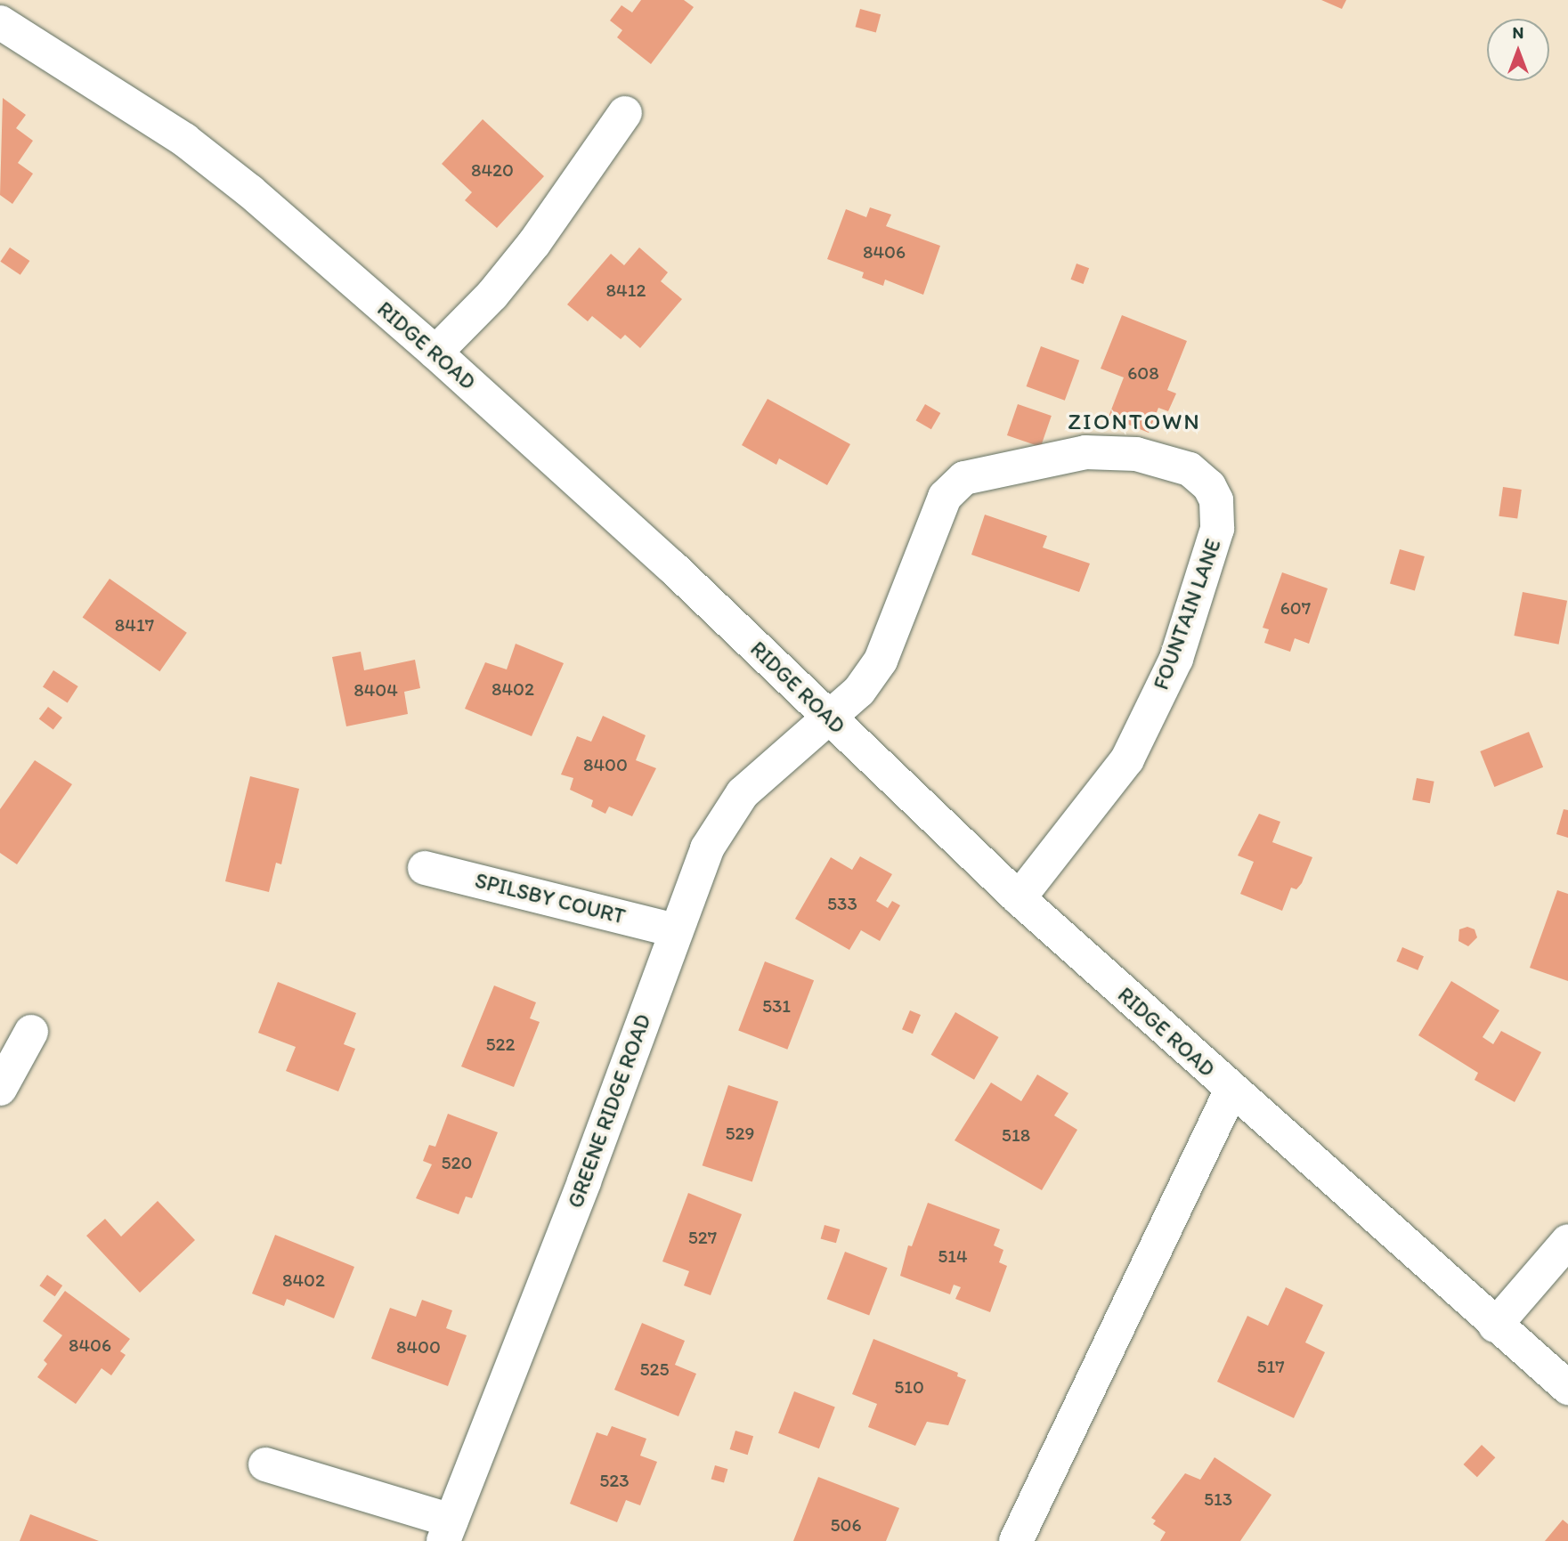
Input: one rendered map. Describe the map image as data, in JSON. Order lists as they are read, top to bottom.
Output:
{
  "streets": {
    "street": [
      "RIDGE ROAD",
      "FOUNTAIN LANE",
      "SPILSBY COURT",
      "GREENE RIDGE ROAD"
    ]
  },
  "crossings": [
    ["RIDGE ROAD", "FOUNTAIN LANE"],
    ["RIDGE ROAD", "GREENE RIDGE ROAD"],
    ["FOUNTAIN LANE", "GREENE RIDGE ROAD"],
    ["SPILSBY COURT", "GREENE RIDGE ROAD"]
  ],
  "districts": ["ZIONTOWN"],
  "house_numbers": [
    "8420",
    "8406",
    "8412",
    "608",
    "607",
    "8417",
    "8402",
    "8404",
    "8400",
    "533",
    "531",
    "522",
    "529",
    "518",
    "520",
    "527",
    "514",
    "8402",
    "8406",
    "8400",
    "517",
    "525",
    "510",
    "523",
    "513",
    "506"
  ],
  "north": "top"
}
